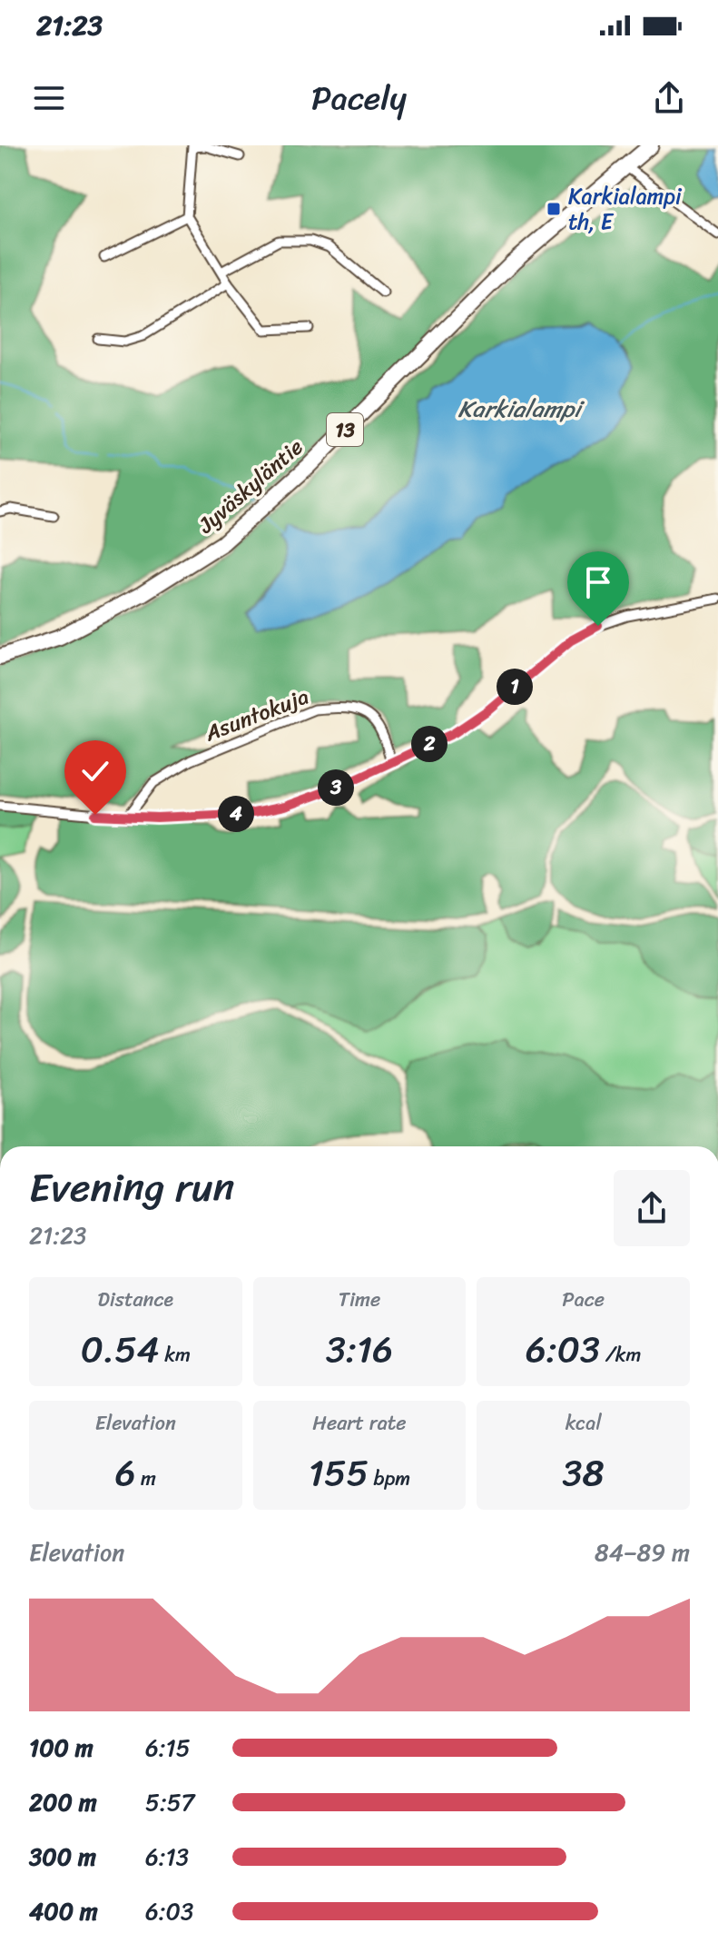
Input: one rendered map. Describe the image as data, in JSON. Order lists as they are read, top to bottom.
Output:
{
  "streets": {
    "highway": ["13", "Jyväskyläntie"],
    "street": ["Asuntokuja"]
  },
  "water": ["Karkialampi"],
  "places": {
    "transit": ["Karkialampi th, E"]
  },
  "page": {
    "status": "21:23",
    "header": "Pacely",
    "pins": [
      "1",
      "2",
      "3",
      "4"
    ],
    "heading": ["Evening run", "21:23"],
    "stats": [
      ["Distance", "0.54 km"],
      ["Time", "3:16"],
      ["Pace", "6:03 /km"],
      ["Elevation", "6 m"],
      ["Heart rate", "155 bpm"],
      ["kcal", "38"]
    ],
    "chart": ["Elevation", "84–89 m"],
    "list": [
      {
        "name": "100 m",
        "note": "6:15"
      },
      {
        "name": "200 m",
        "note": "5:57"
      },
      {
        "name": "300 m",
        "note": "6:13"
      },
      {
        "name": "400 m",
        "note": "6:03"
      }
    ]
  }
}
